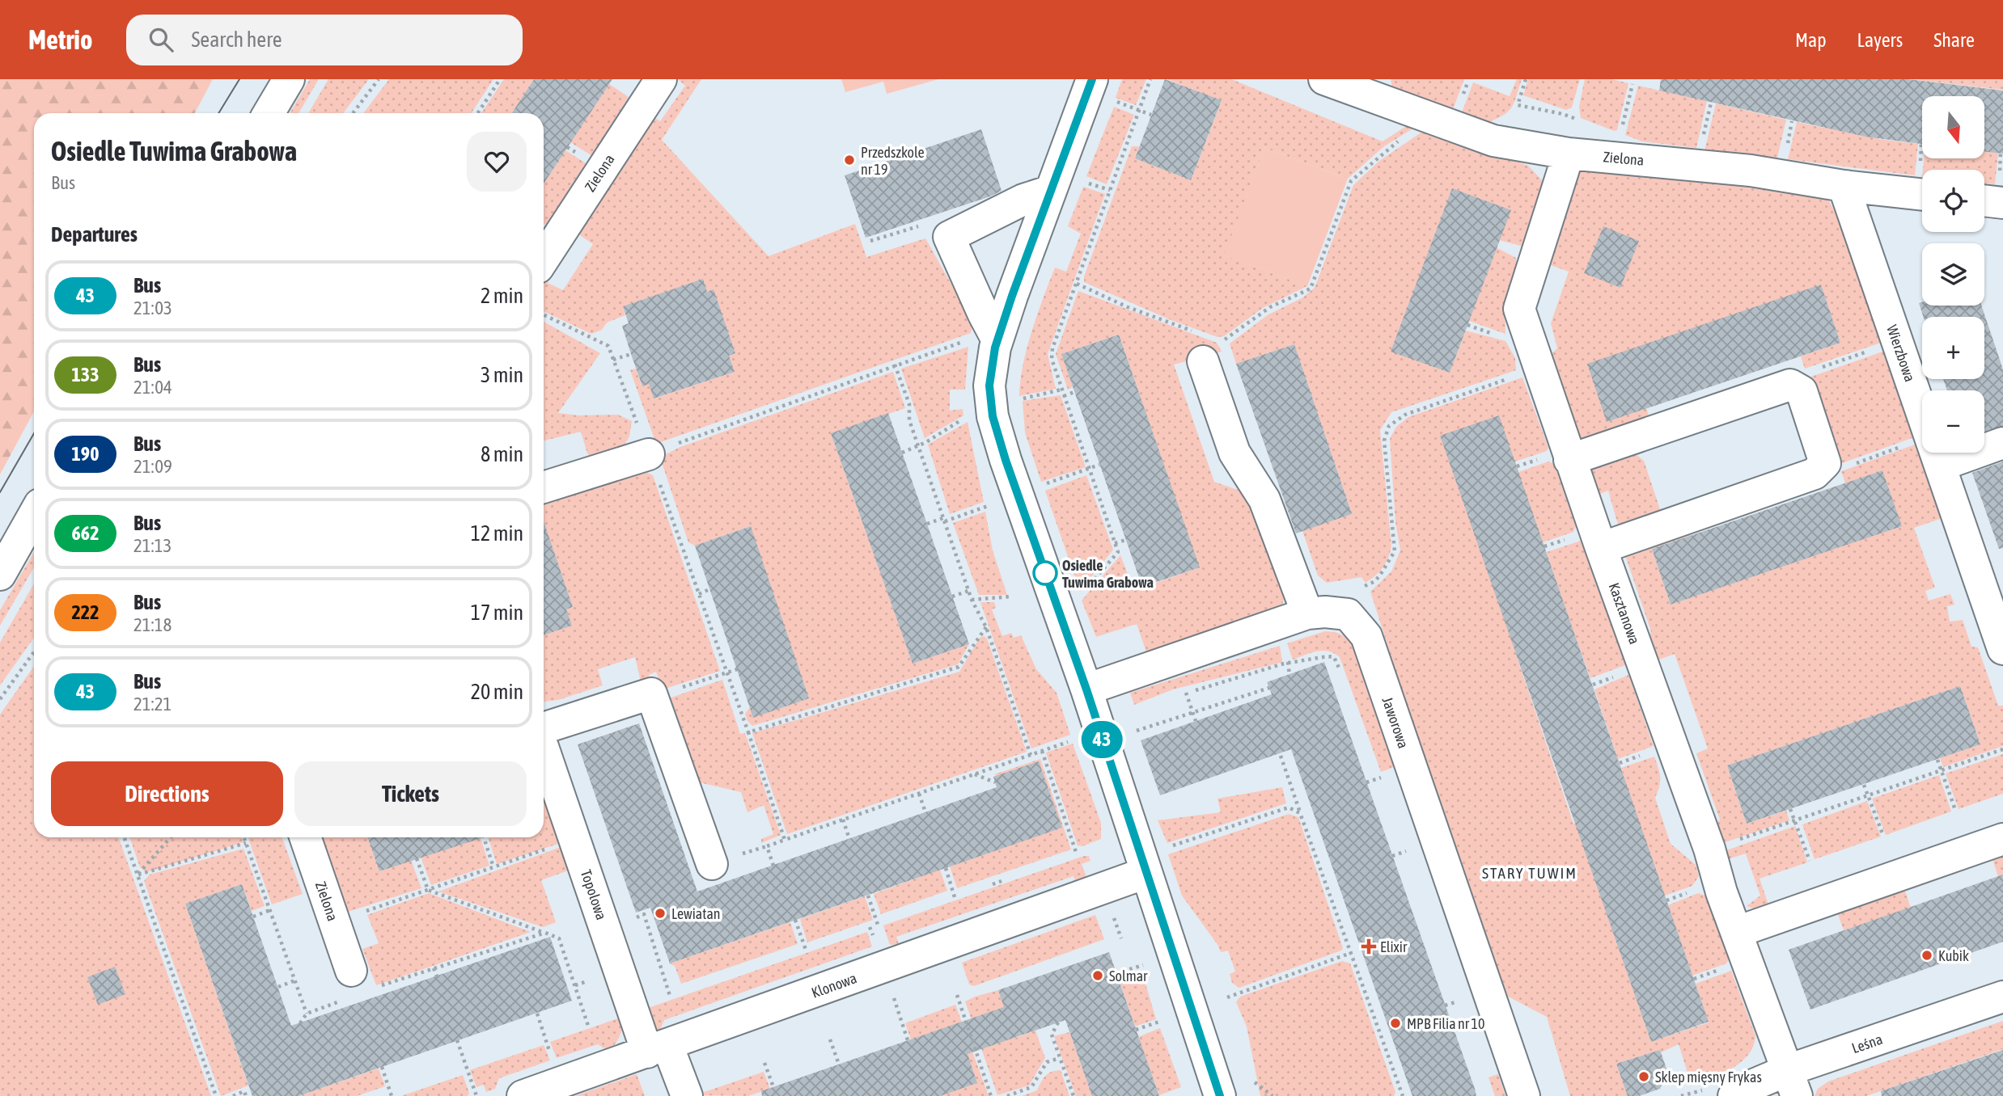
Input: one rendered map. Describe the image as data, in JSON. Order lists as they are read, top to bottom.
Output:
{
  "streets": {
    "street": [
      "Zielona",
      "Wierzbowa",
      "Kasztanowa",
      "Jaworowa",
      "Topolowa",
      "Klonowa",
      "Leśna"
    ]
  },
  "crossings": [
    ["Zielona", "Wierzbowa"],
    ["Zielona", "Kasztanowa"],
    ["Kasztanowa", "Leśna"],
    ["Topolowa", "Klonowa"]
  ],
  "districts": ["STARY TUWIM"],
  "places": {
    "other": [
      "Przedszkole nr 19",
      "Osiedle Tuwima Grabowa",
      "Lewiatan",
      "Kubik",
      "Solmar",
      "MPB Filia nr 10",
      "Sklep mięsny Frykas"
    ],
    "health": ["Elixir"]
  },
  "lines": ["bus line 43"],
  "north": "bottom",
  "page": {
    "header": "Metrio",
    "search": "Search here",
    "nav": ["Map", "Layers", "Share"],
    "on_map": "43",
    "map_buttons": ["+", "−"],
    "heading": [
      ["Osiedle Tuwima Grabowa", "Bus"],
      "Departures"
    ],
    "list": [
      {
        "mark": "43",
        "name": "Bus",
        "note": "21:03",
        "value": "2 min"
      },
      {
        "mark": "133",
        "name": "Bus",
        "note": "21:04",
        "value": "3 min"
      },
      {
        "mark": "190",
        "name": "Bus",
        "note": "21:09",
        "value": "8 min"
      },
      {
        "mark": "662",
        "name": "Bus",
        "note": "21:13",
        "value": "12 min"
      },
      {
        "mark": "222",
        "name": "Bus",
        "note": "21:18",
        "value": "17 min"
      },
      {
        "mark": "43",
        "name": "Bus",
        "note": "21:21",
        "value": "20 min"
      }
    ],
    "buttons": ["Directions", "Tickets"]
  }
}
